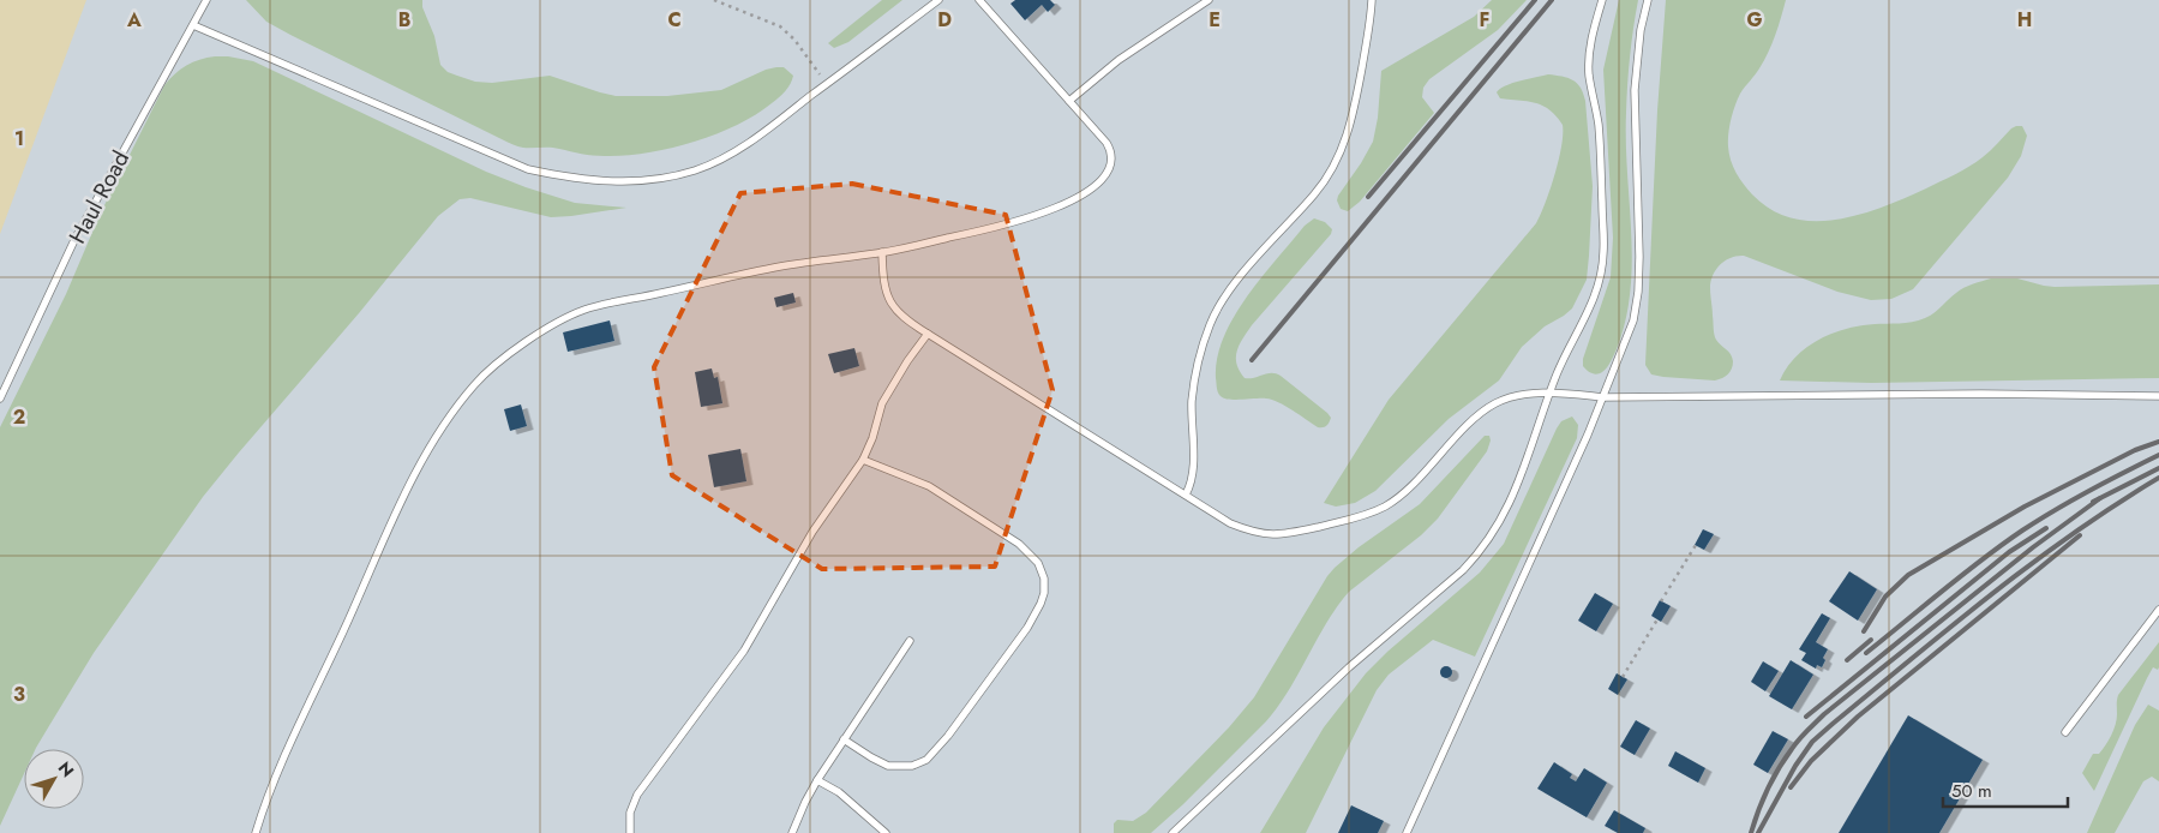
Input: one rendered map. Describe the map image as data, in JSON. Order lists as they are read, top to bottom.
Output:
{
  "streets": {
    "lane": ["Haul Road"]
  },
  "scale_bar": "50 m",
  "north": "top right",
  "grid": {
    "columns": [
      "A",
      "B",
      "C",
      "D",
      "E",
      "F",
      "G",
      "H"
    ],
    "rows": ["1", "2", "3"]
  }
}
